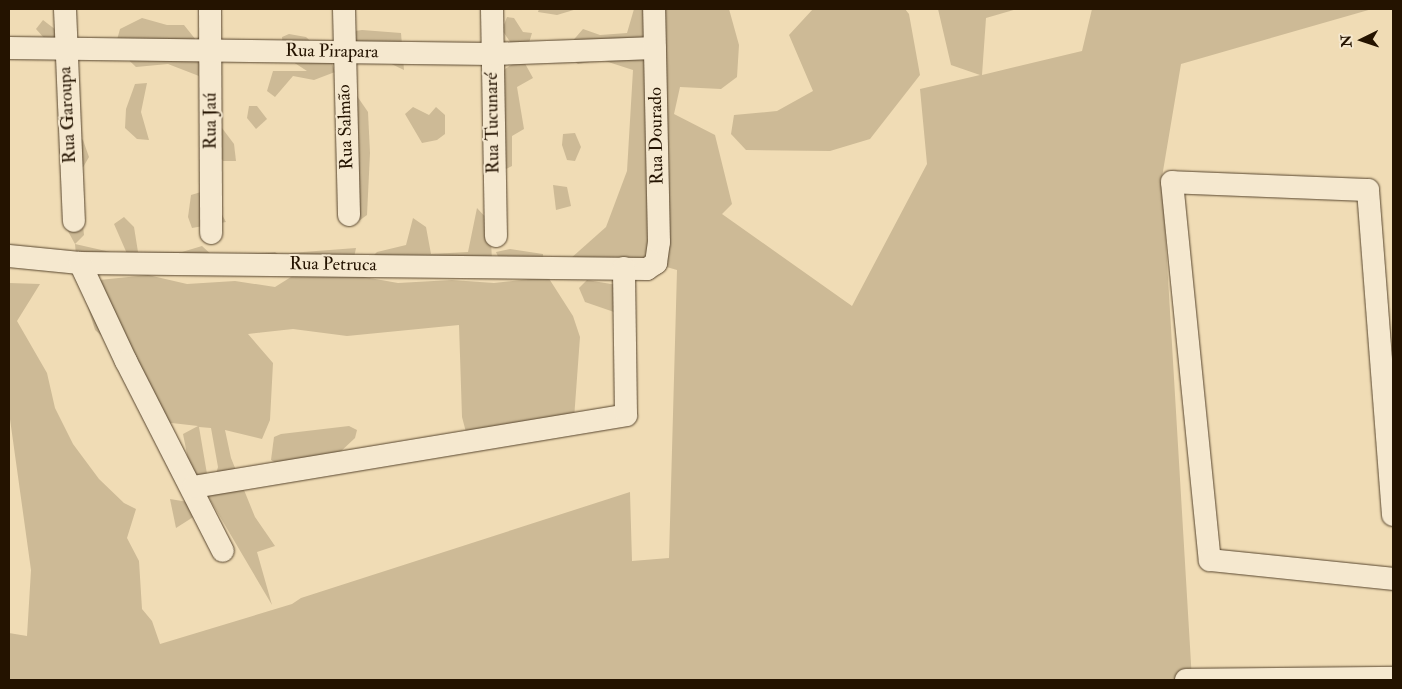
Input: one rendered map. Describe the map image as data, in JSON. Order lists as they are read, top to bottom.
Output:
{
  "streets": {
    "street": [
      "Rua Pirapara",
      "Rua Garoupa",
      "Rua Jaú",
      "Rua Tucunaré",
      "Rua Salmão",
      "Rua Dourado",
      "Rua Petruca"
    ]
  },
  "crossings": [
    ["Rua Pirapara", "Rua Garoupa"],
    ["Rua Pirapara", "Rua Jaú"],
    ["Rua Pirapara", "Rua Tucunaré"],
    ["Rua Pirapara", "Rua Salmão"],
    ["Rua Pirapara", "Rua Dourado"],
    ["Rua Dourado", "Rua Petruca"]
  ],
  "north": "left"
}
